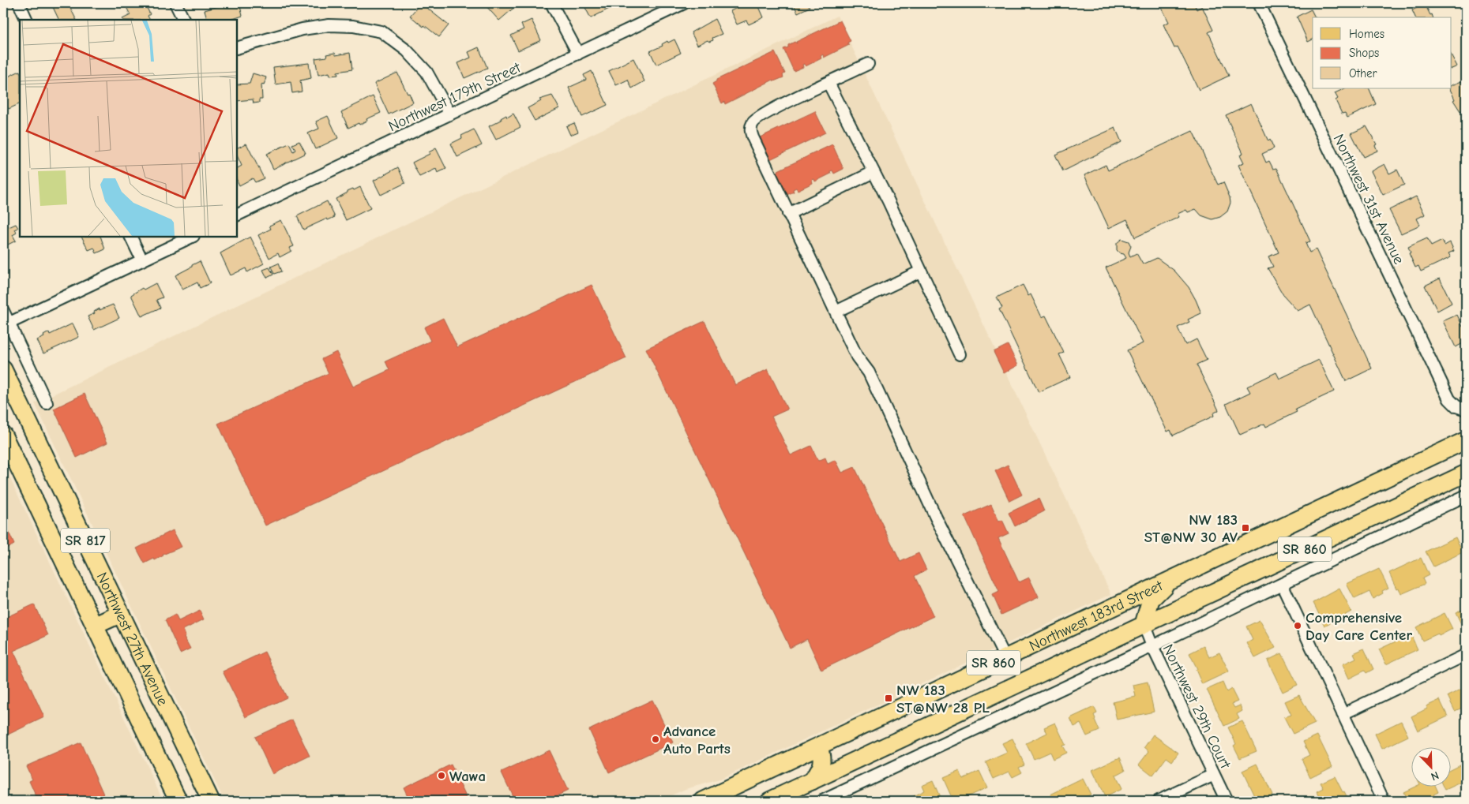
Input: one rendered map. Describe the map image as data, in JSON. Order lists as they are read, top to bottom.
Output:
{
  "streets": {
    "main road": [
      "SR 817",
      "SR 860",
      "Northwest 183rd Street",
      "Northwest 27th Avenue"
    ],
    "street": ["Northwest 179th Street", "Northwest 31st Avenue", "Northwest 29th Court"]
  },
  "crossings": [
    ["Northwest 183rd Street", "Northwest 29th Court"]
  ],
  "places": {
    "transit": ["NW 183 ST@NW 30 AV", "NW 183 ST@NW 28 PL"],
    "other": ["Comprehensive Day Care Center", "Advance Auto Parts", "Wawa"]
  },
  "legend": ["Homes", "Shops", "Other"],
  "north": "bottom right"
}
